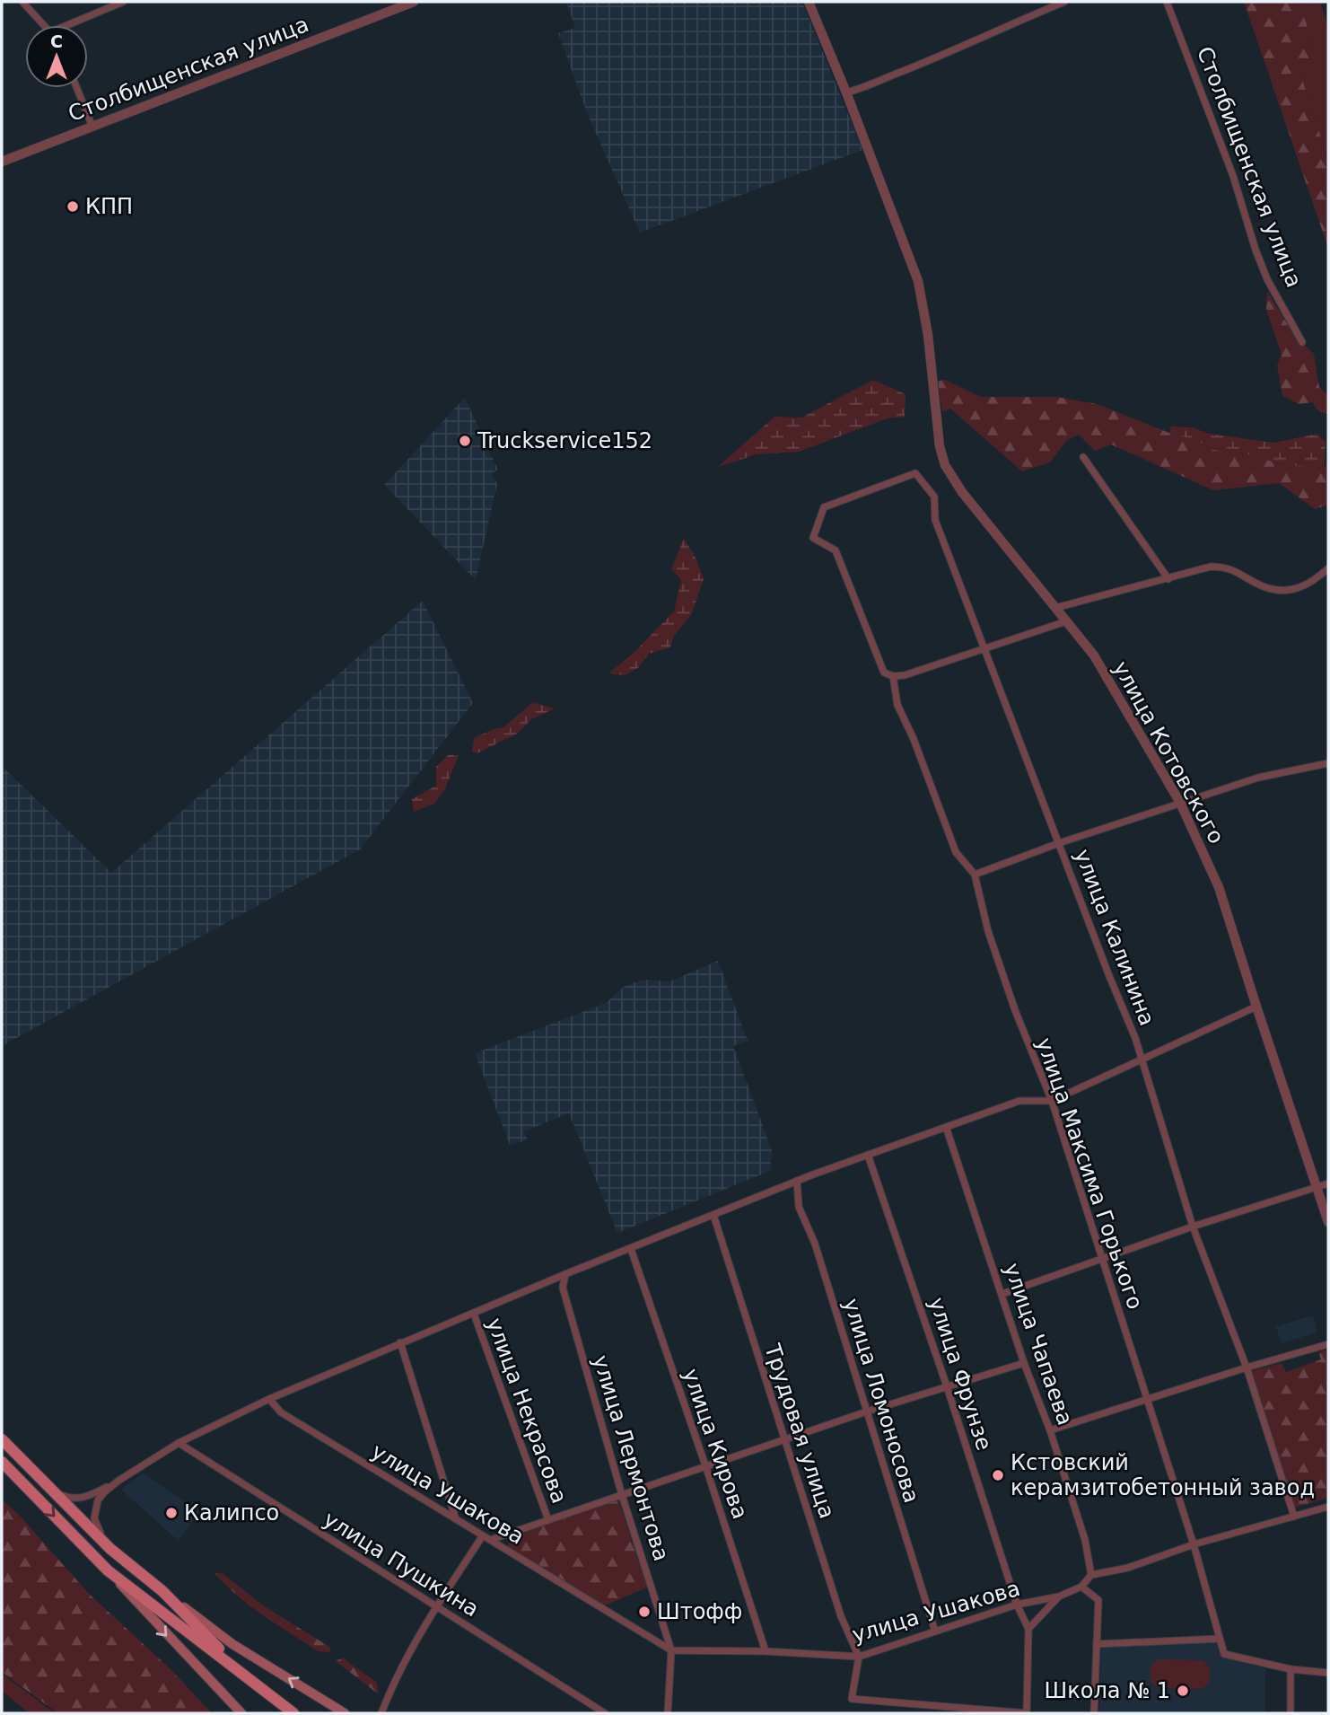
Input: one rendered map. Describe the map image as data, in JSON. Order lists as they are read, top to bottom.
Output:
{
  "streets": {
    "street": [
      "Столбищенская улица",
      "улица Котовского",
      "улица Калинина",
      "улица Максима Горького",
      "улица Чапаева",
      "улица Фрунзе",
      "улица Ломоносова",
      "улица Некрасова",
      "Трудовая улица",
      "улица Кирова",
      "улица Лермонтова",
      "улица Ушакова",
      "улица Пушкина"
    ]
  },
  "crossings": [
    ["улица Калинина", "улица Максима Горького"],
    ["улица Чапаева", "улица Ушакова"],
    ["улица Фрунзе", "улица Ушакова"],
    ["улица Ломоносова", "улица Ушакова"],
    ["Трудовая улица", "улица Ушакова"],
    ["улица Кирова", "улица Ушакова"],
    ["улица Лермонтова", "улица Ушакова"]
  ],
  "places": [
    "КПП",
    "Truckservice152",
    "Кстовский керамзитобетонный завод",
    "Калипсо",
    "Штофф",
    "Школа № 1"
  ],
  "north": "top"
}
